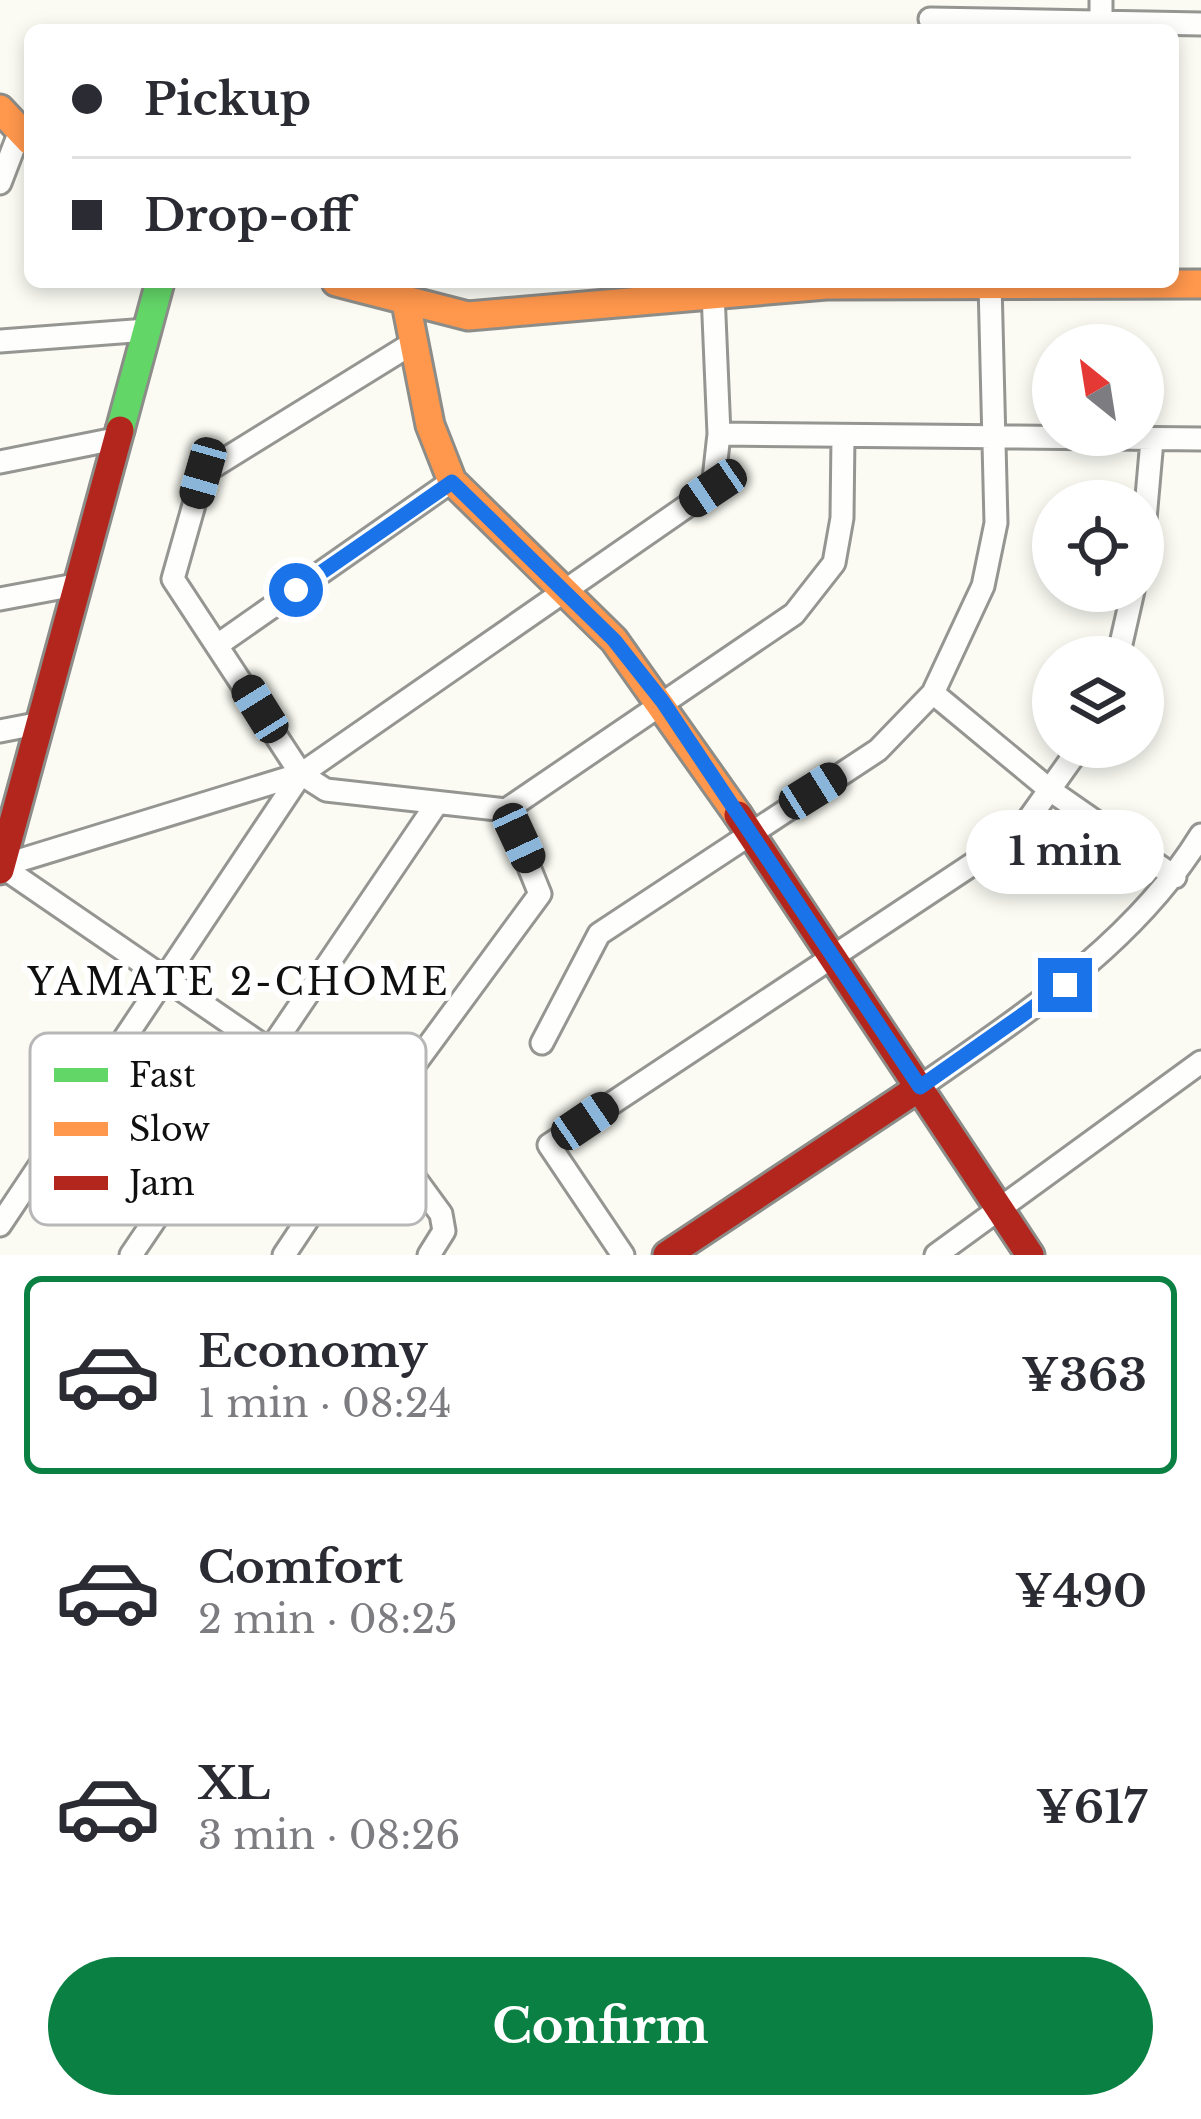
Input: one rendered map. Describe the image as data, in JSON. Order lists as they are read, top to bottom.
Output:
{
  "districts": ["YAMATE 2-CHOME"],
  "legend": ["Fast", "Slow", "Jam"],
  "north": "top left",
  "page": {
    "banner": ["Pickup", "Drop-off"],
    "bubble": "1 min",
    "list": [
      {
        "name": "Economy",
        "note": "1 min · 08:24",
        "value": "¥363"
      },
      {
        "name": "Comfort",
        "note": "2 min · 08:25",
        "value": "¥490"
      },
      {
        "name": "XL",
        "note": "3 min · 08:26",
        "value": "¥617"
      }
    ],
    "buttons": "Confirm"
  }
}
